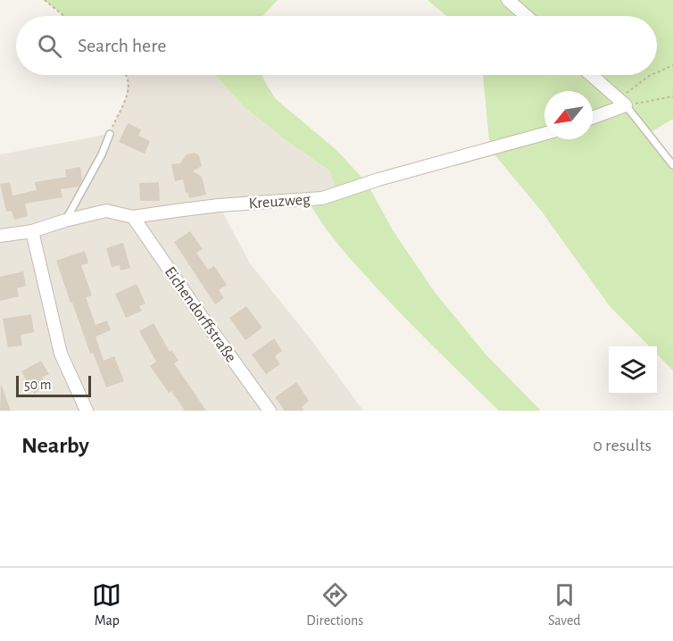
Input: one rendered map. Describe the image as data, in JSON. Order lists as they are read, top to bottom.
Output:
{
  "streets": {
    "street": ["Kreuzweg", "Eichendorffstraße"]
  },
  "crossings": [
    ["Kreuzweg", "Eichendorffstraße"]
  ],
  "scale_bar": "50 m",
  "north": "bottom left",
  "page": {
    "search": "Search here",
    "scale": "50 m",
    "heading": ["Nearby", "0 results"],
    "nav": ["Map", "Directions", "Saved"]
  }
}
